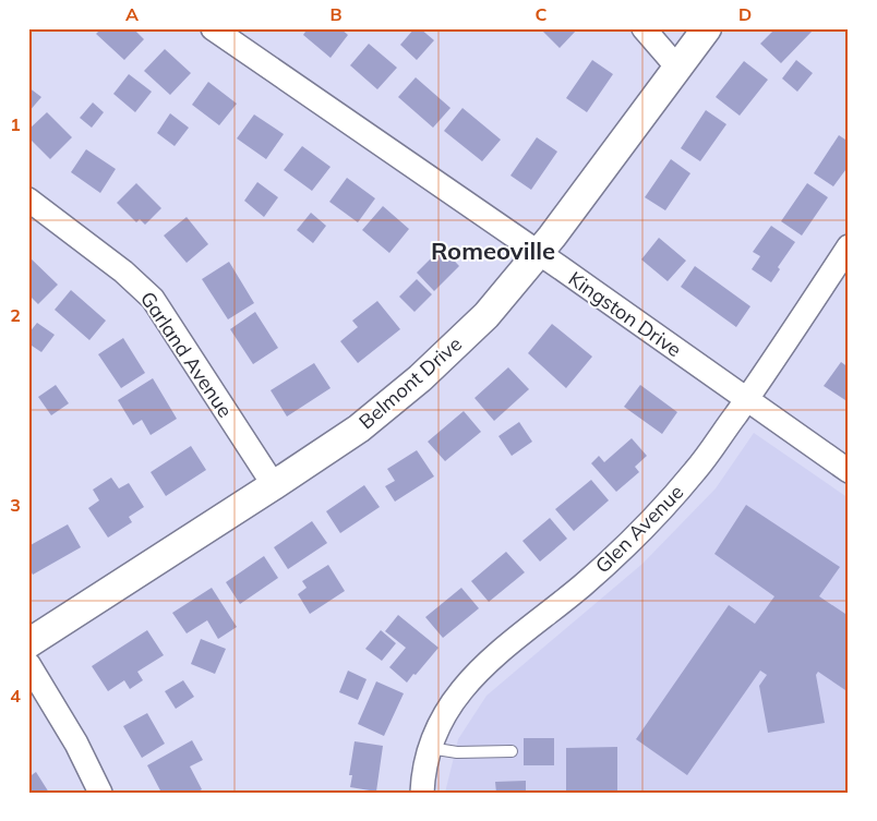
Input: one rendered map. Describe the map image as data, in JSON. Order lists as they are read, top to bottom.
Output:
{
  "streets": {
    "street": [
      "Kingston Drive",
      "Garland Avenue",
      "Belmont Drive",
      "Glen Avenue"
    ]
  },
  "crossings": [
    ["Kingston Drive", "Belmont Drive"],
    ["Kingston Drive", "Glen Avenue"],
    ["Garland Avenue", "Belmont Drive"]
  ],
  "districts": ["Romeoville"],
  "grid": {
    "columns": [
      "A",
      "B",
      "C",
      "D"
    ],
    "rows": [
      "1",
      "2",
      "3",
      "4"
    ]
  }
}
